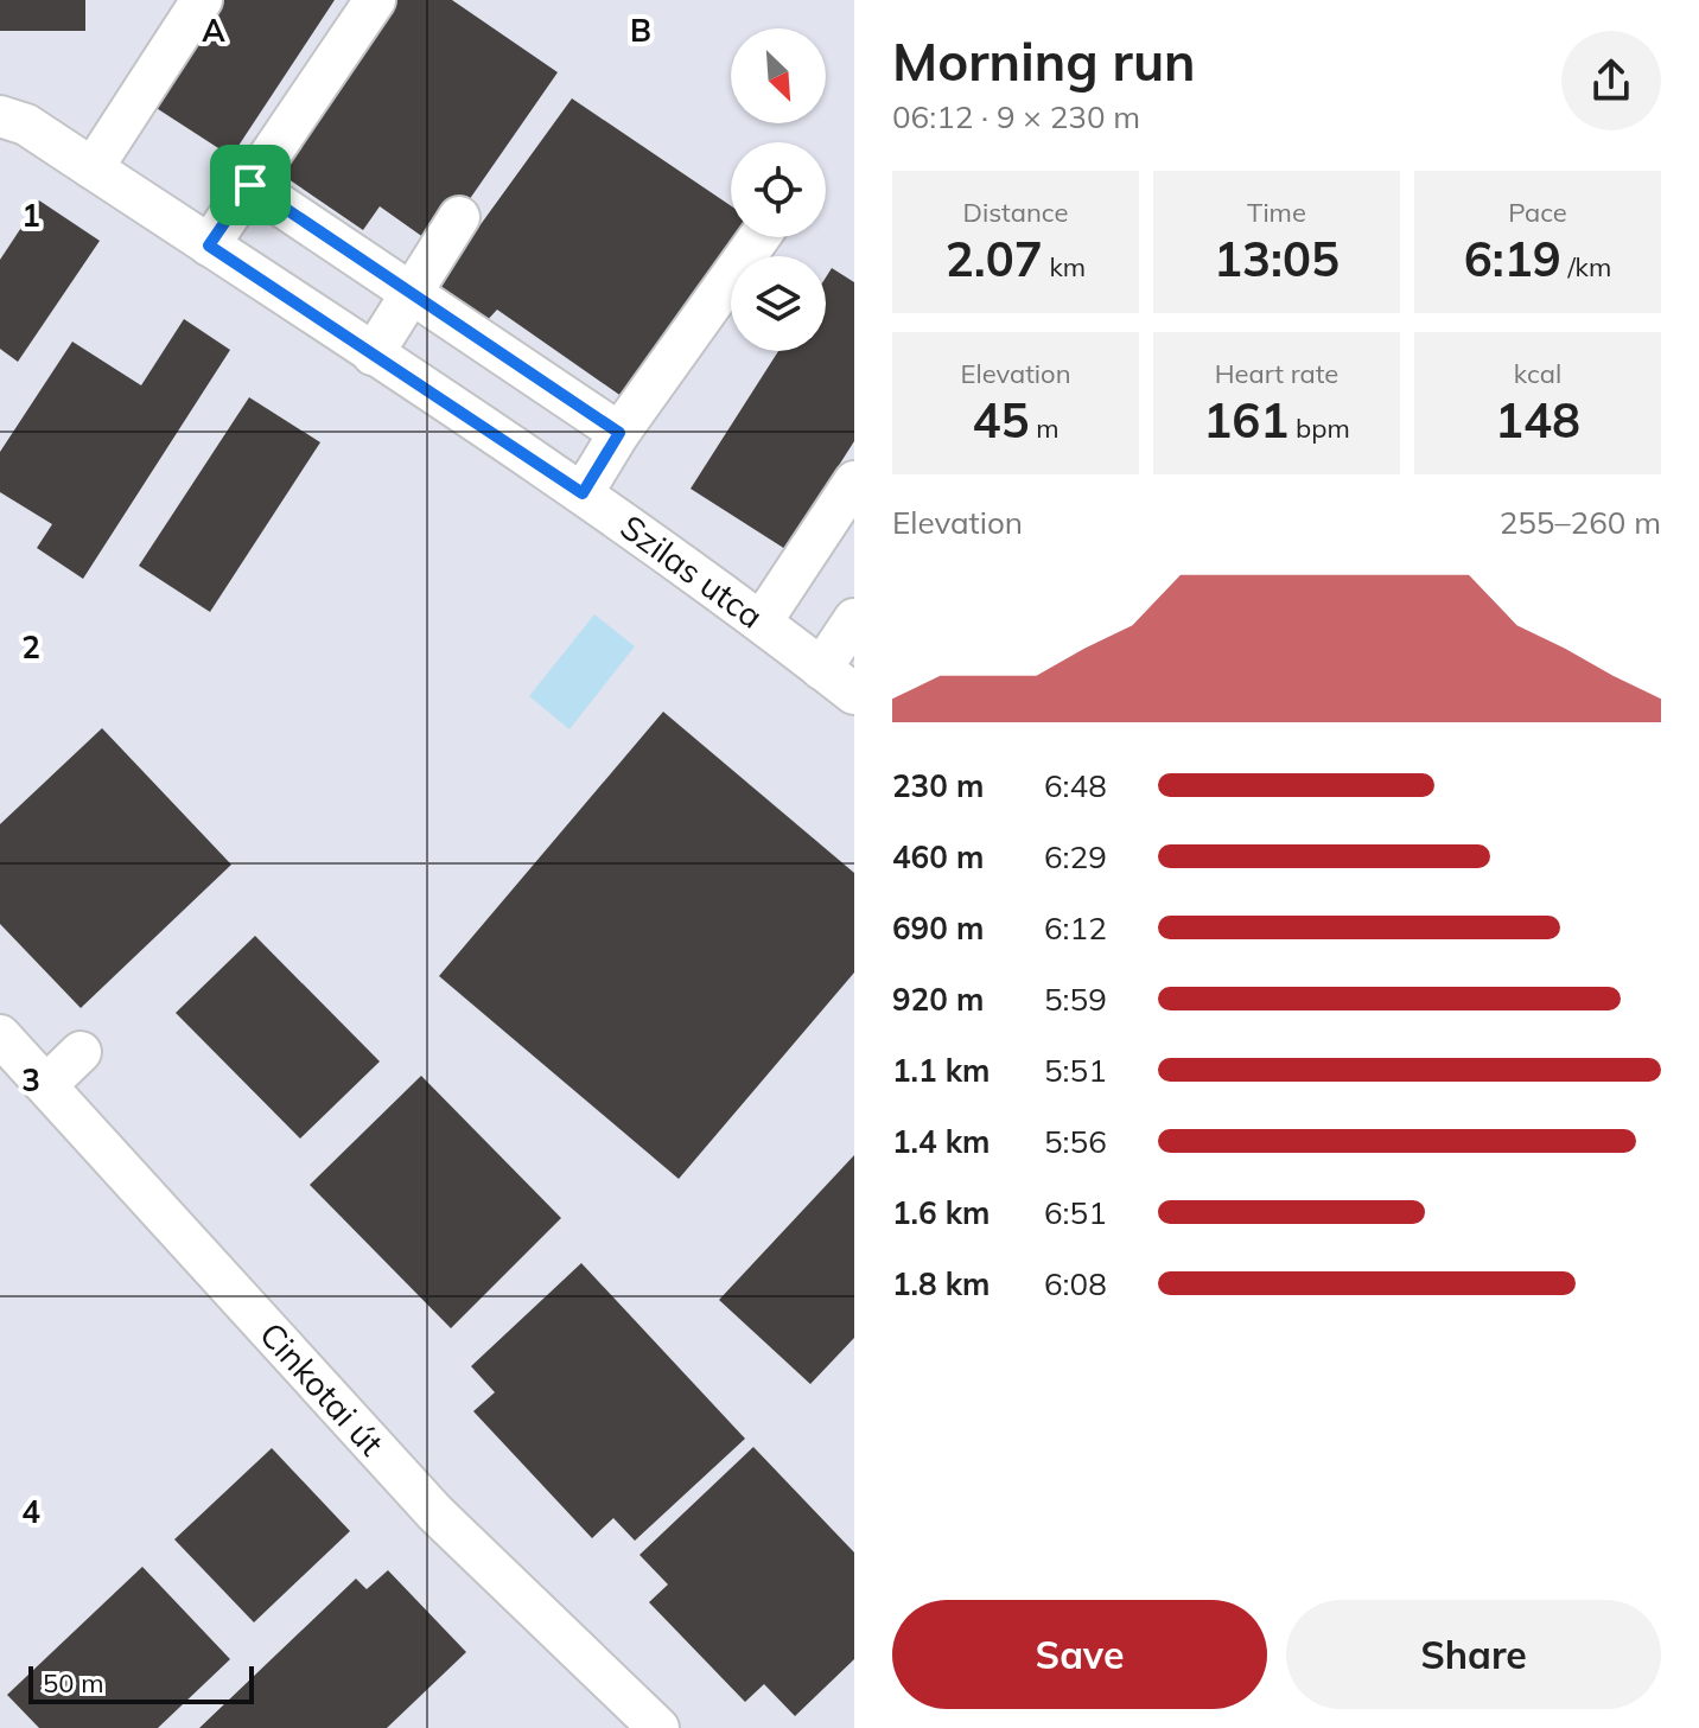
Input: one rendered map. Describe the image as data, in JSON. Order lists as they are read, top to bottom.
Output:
{
  "streets": {
    "street": ["Szilas utca", "Cinkotai út"]
  },
  "scale_bar": "50 m",
  "north": "bottom right",
  "page": {
    "heading": ["Morning run", "06:12 · 9 × 230 m"],
    "stats": [
      ["Distance", "2.07 km"],
      ["Time", "13:05"],
      ["Pace", "6:19 /km"],
      ["Elevation", "45 m"],
      ["Heart rate", "161 bpm"],
      ["kcal", "148"]
    ],
    "chart": ["Elevation", "255–260 m"],
    "list": [
      {
        "name": "230 m",
        "note": "6:48"
      },
      {
        "name": "460 m",
        "note": "6:29"
      },
      {
        "name": "690 m",
        "note": "6:12"
      },
      {
        "name": "920 m",
        "note": "5:59"
      },
      {
        "name": "1.1 km",
        "note": "5:51"
      },
      {
        "name": "1.4 km",
        "note": "5:56"
      },
      {
        "name": "1.6 km",
        "note": "6:51"
      },
      {
        "name": "1.8 km",
        "note": "6:08"
      }
    ],
    "buttons": ["Save", "Share"],
    "scale": "50 m"
  },
  "grid": {
    "columns": ["A", "B"],
    "rows": [
      "1",
      "2",
      "3",
      "4"
    ]
  }
}
